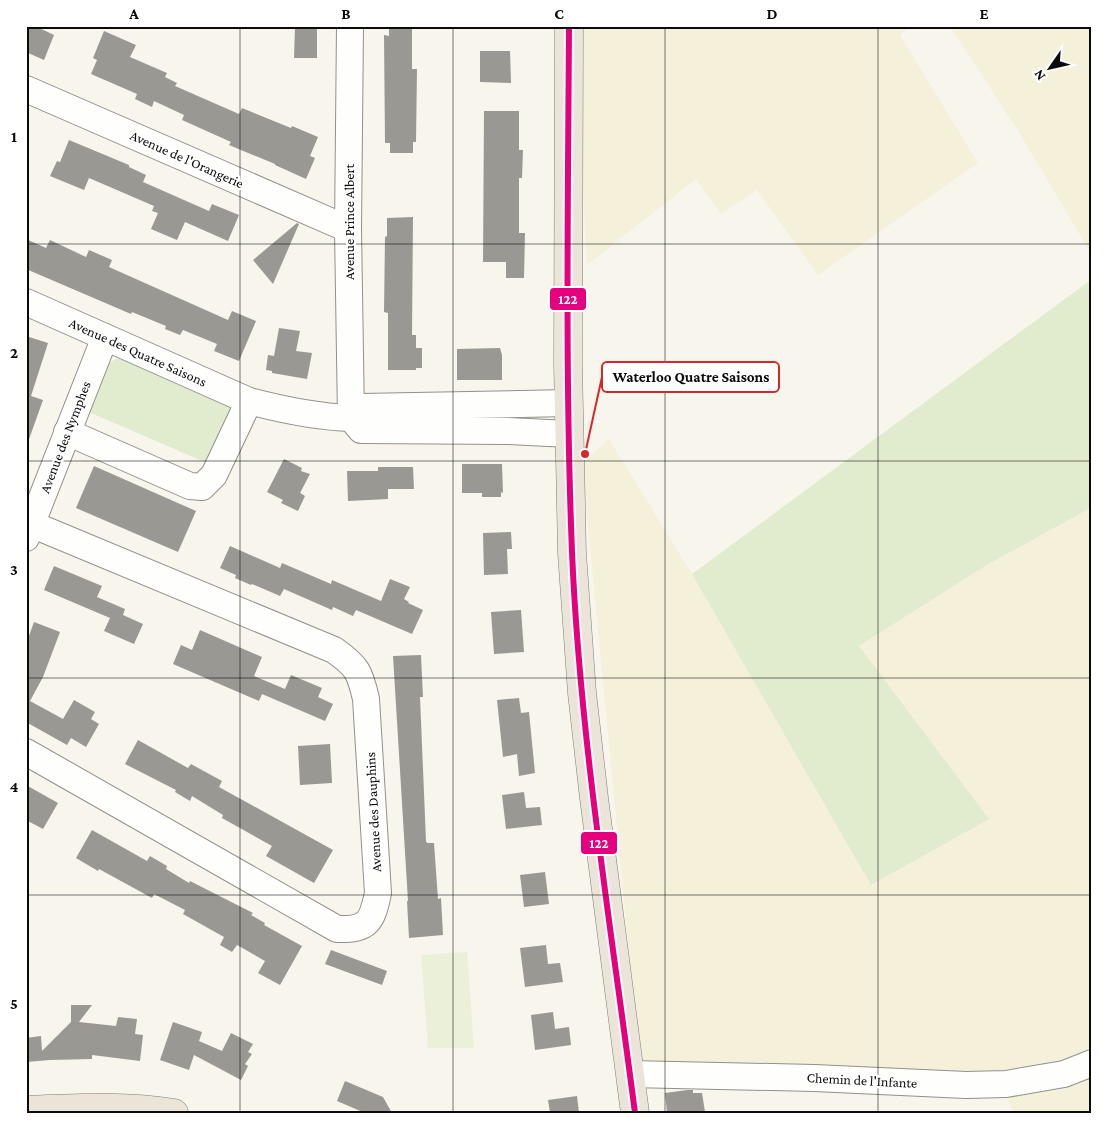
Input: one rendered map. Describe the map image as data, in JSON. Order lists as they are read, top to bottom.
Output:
{
  "streets": {
    "street": [
      "Avenue de l'Orangerie",
      "Avenue Prince Albert",
      "Avenue des Quatre Saisons",
      "Avenue des Nymphes",
      "Avenue des Dauphins",
      "Chemin de l'Infante"
    ]
  },
  "crossings": [
    ["Avenue de l'Orangerie", "Avenue Prince Albert"],
    ["Avenue Prince Albert", "Avenue des Quatre Saisons"],
    ["Avenue des Quatre Saisons", "Avenue des Nymphes"],
    ["Avenue des Nymphes", "Avenue des Dauphins"]
  ],
  "places": ["Waterloo Quatre Saisons"],
  "lines": ["transit line 122"],
  "north": "bottom left",
  "grid": {
    "columns": [
      "A",
      "B",
      "C",
      "D",
      "E"
    ],
    "rows": [
      "1",
      "2",
      "3",
      "4",
      "5"
    ]
  }
}
